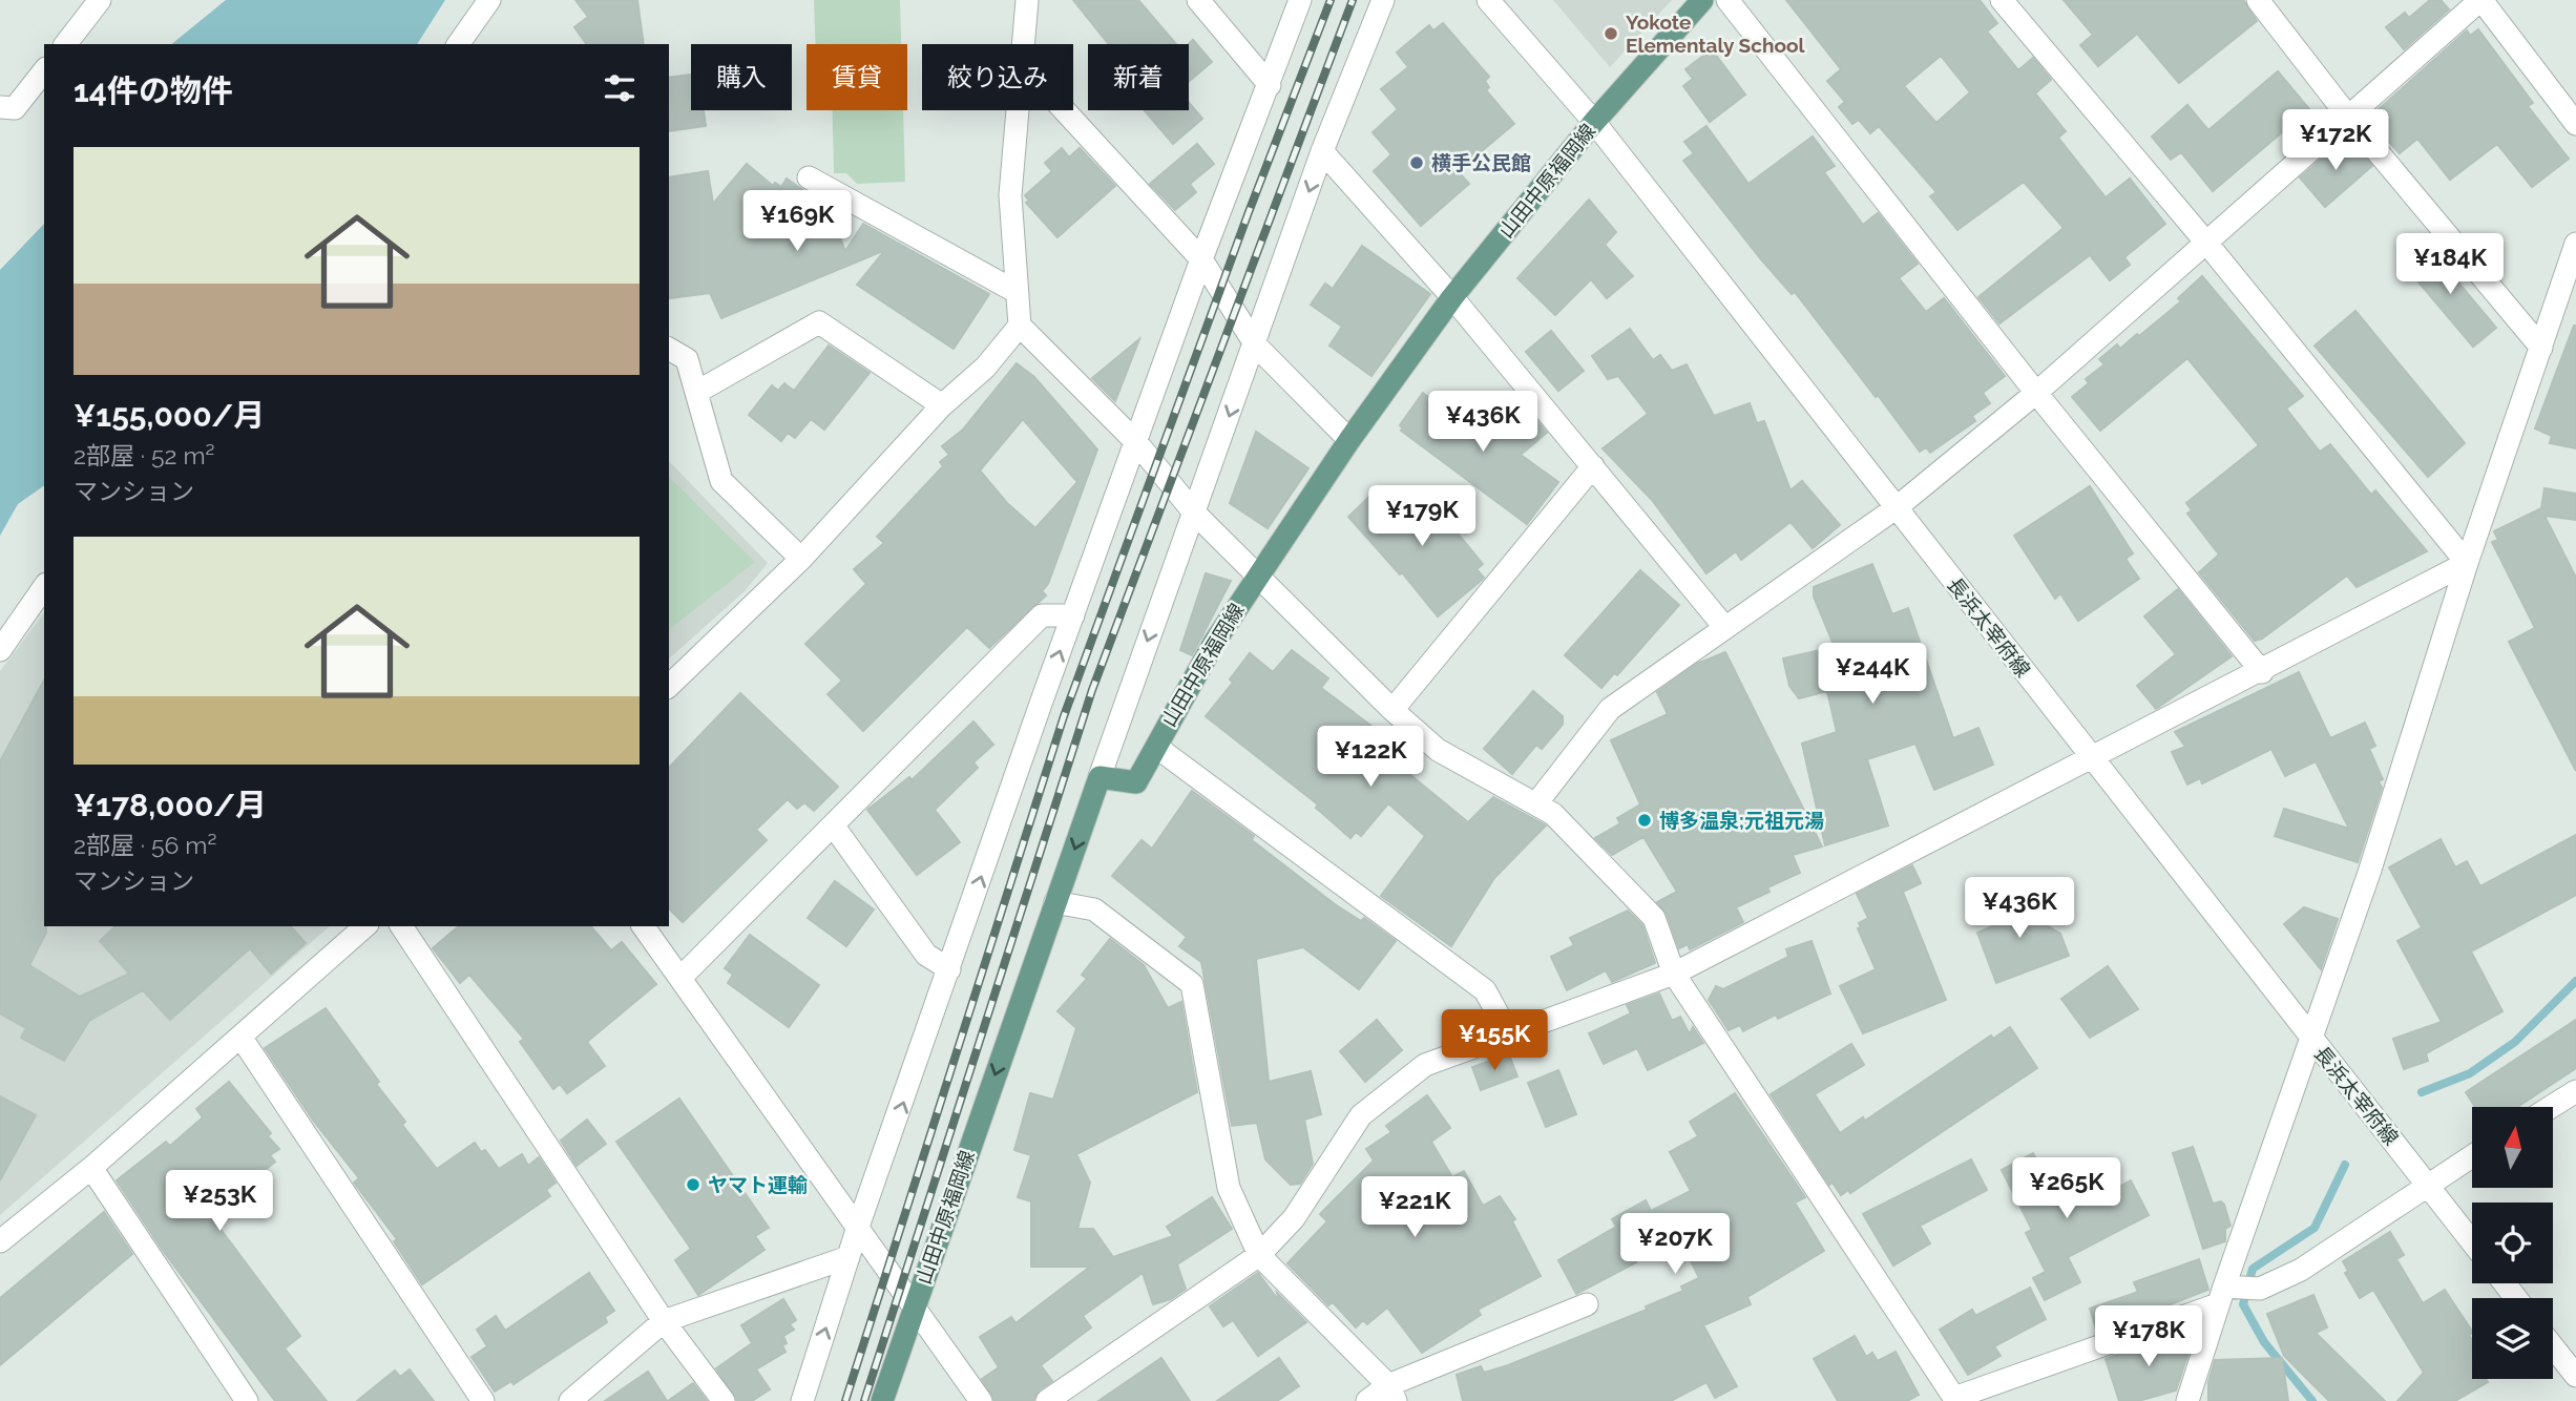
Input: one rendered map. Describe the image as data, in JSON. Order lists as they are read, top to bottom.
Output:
{
  "streets": {
    "main road": ["山田中原福岡線"],
    "street": ["長浜太宰府線"]
  },
  "crossings": [
    ["山田中原福岡線", "長浜太宰府線"]
  ],
  "places": [
    "Yokote Elementaly School",
    "横手公民館",
    "博多温泉;元祖元湯",
    "ヤマト運輸"
  ],
  "north": "top",
  "page": {
    "chip": [
      "購入",
      "賃貸",
      "絞り込み",
      "新着"
    ],
    "heading": "14件の物件",
    "price": [
      "¥172K",
      "¥169K",
      "¥184K",
      "¥436K",
      "¥179K",
      "¥244K",
      "¥122K",
      "¥436K",
      "¥155K",
      "¥265K",
      "¥253K",
      "¥221K",
      "¥207K",
      "¥178K"
    ],
    "list": [
      {
        "name": "¥155,000/月",
        "note": "2部屋 · 52 m² · マンション"
      },
      {
        "name": "¥178,000/月",
        "note": "2部屋 · 56 m² · マンション"
      }
    ]
  }
}
